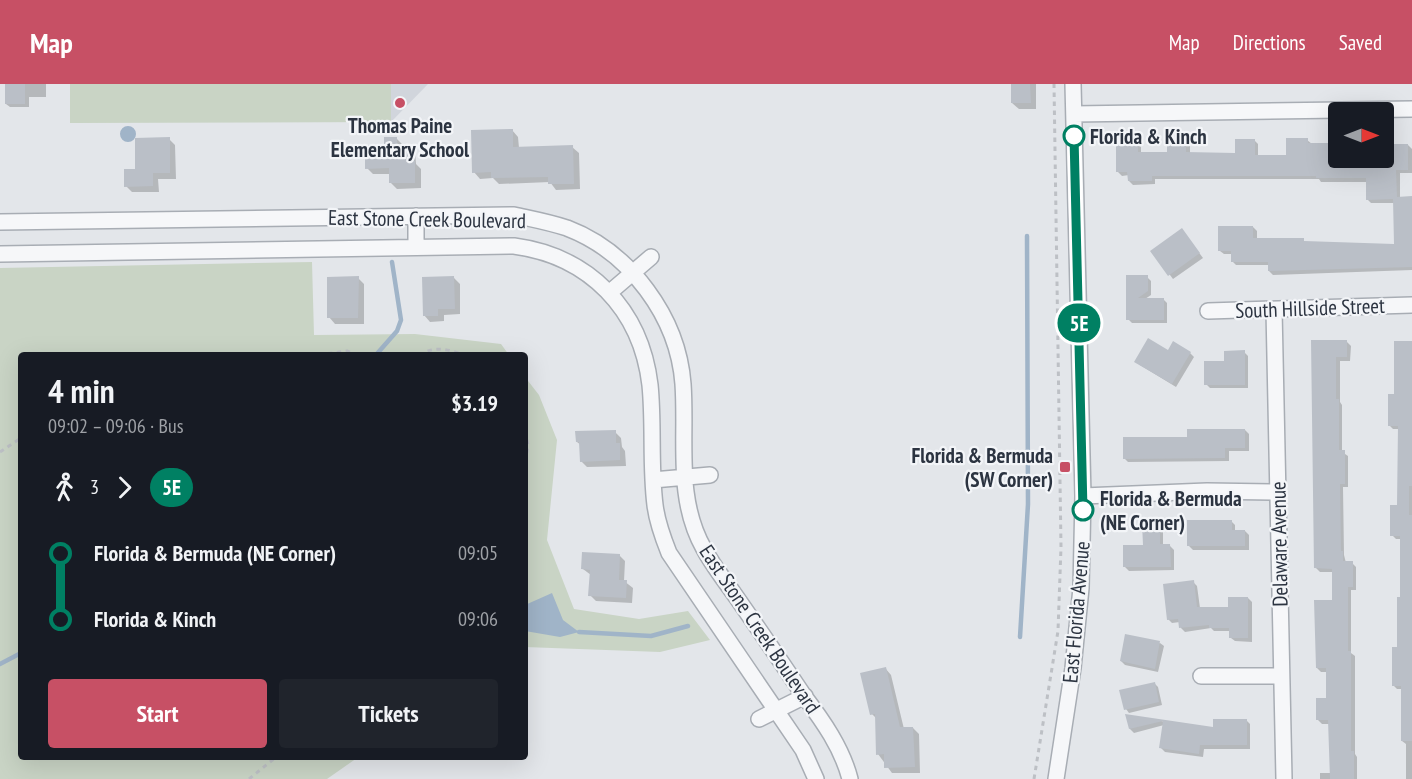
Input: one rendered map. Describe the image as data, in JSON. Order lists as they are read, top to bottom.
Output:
{
  "streets": {
    "street": [
      "East Stone Creek Boulevard",
      "South Hillside Street",
      "Delaware Avenue",
      "East Florida Avenue"
    ]
  },
  "crossings": [
    ["South Hillside Street", "Delaware Avenue"]
  ],
  "places": {
    "other": ["Thomas Paine Elementary School", "Florida & Kinch", "Florida & Bermuda (NE Corner)"],
    "transit": ["Florida & Bermuda (SW Corner)"]
  },
  "lines": ["bus line 5E"],
  "north": "right",
  "page": {
    "header": "Map",
    "nav": ["Map", "Directions", "Saved"],
    "on_map": "5E",
    "heading": ["4 min", "09:02 – 09:06 · Bus", "$3.19"],
    "legs": ["3", "5E"],
    "list": [
      {
        "name": "Florida & Bermuda (NE Corner)",
        "value": "09:05"
      },
      {
        "name": "Florida & Kinch",
        "value": "09:06"
      }
    ],
    "buttons": ["Start", "Tickets"]
  }
}
